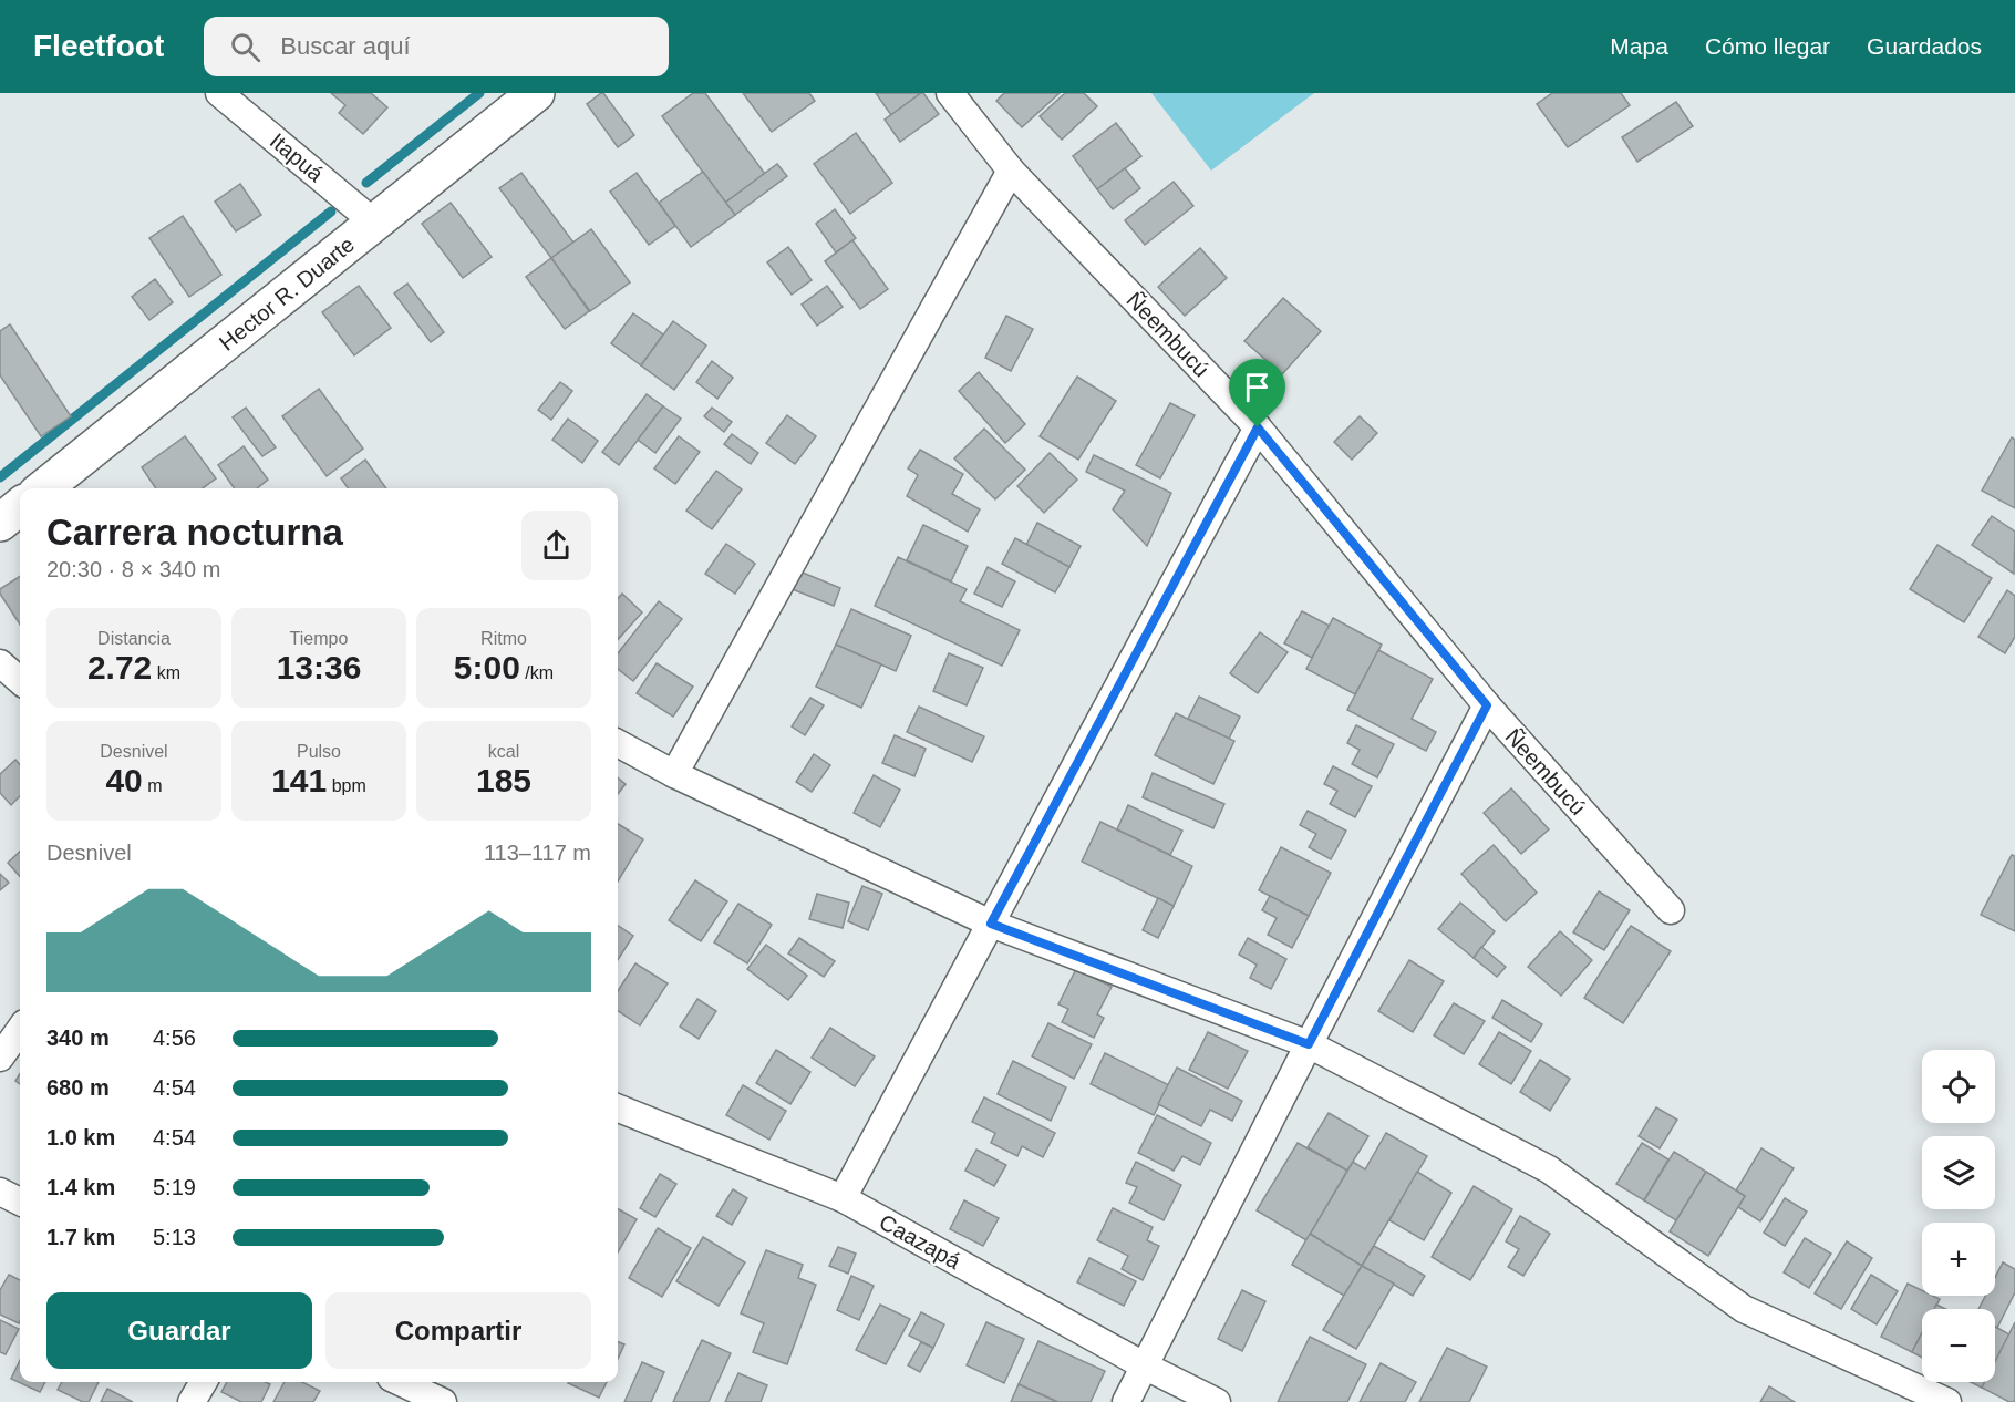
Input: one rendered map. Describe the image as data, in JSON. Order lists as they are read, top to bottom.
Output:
{
  "streets": {
    "street": [
      "Itapuá",
      "Hector R. Duarte",
      "Ñeembucú",
      "Caazapá"
    ]
  },
  "crossings": [
    ["Itapuá", "Hector R. Duarte"]
  ],
  "page": {
    "header": "Fleetfoot",
    "search": "Buscar aquí",
    "nav": ["Mapa", "Cómo llegar", "Guardados"],
    "heading": ["Carrera nocturna", "20:30 · 8 × 340 m"],
    "stats": [
      ["Distancia", "2.72 km"],
      ["Tiempo", "13:36"],
      ["Ritmo", "5:00 /km"],
      ["Desnivel", "40 m"],
      ["Pulso", "141 bpm"],
      ["kcal", "185"]
    ],
    "chart": ["Desnivel", "113–117 m"],
    "list": [
      {
        "name": "340 m",
        "note": "4:56"
      },
      {
        "name": "680 m",
        "note": "4:54"
      },
      {
        "name": "1.0 km",
        "note": "4:54"
      },
      {
        "name": "1.4 km",
        "note": "5:19"
      },
      {
        "name": "1.7 km",
        "note": "5:13"
      }
    ],
    "map_buttons": ["+", "−"],
    "buttons": ["Guardar", "Compartir"]
  }
}
